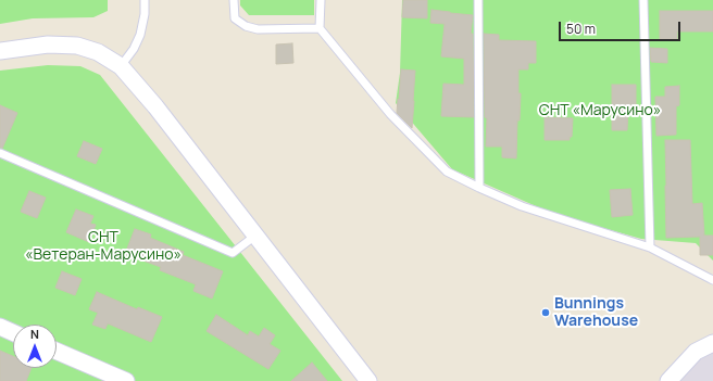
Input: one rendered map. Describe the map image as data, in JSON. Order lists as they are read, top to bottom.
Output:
{
  "parks": ["СНТ «Марусино»", "СНТ «Ветеран-Марусино»"],
  "places": ["Bunnings Warehouse"],
  "scale_bar": "50 m",
  "north": "top"
}
